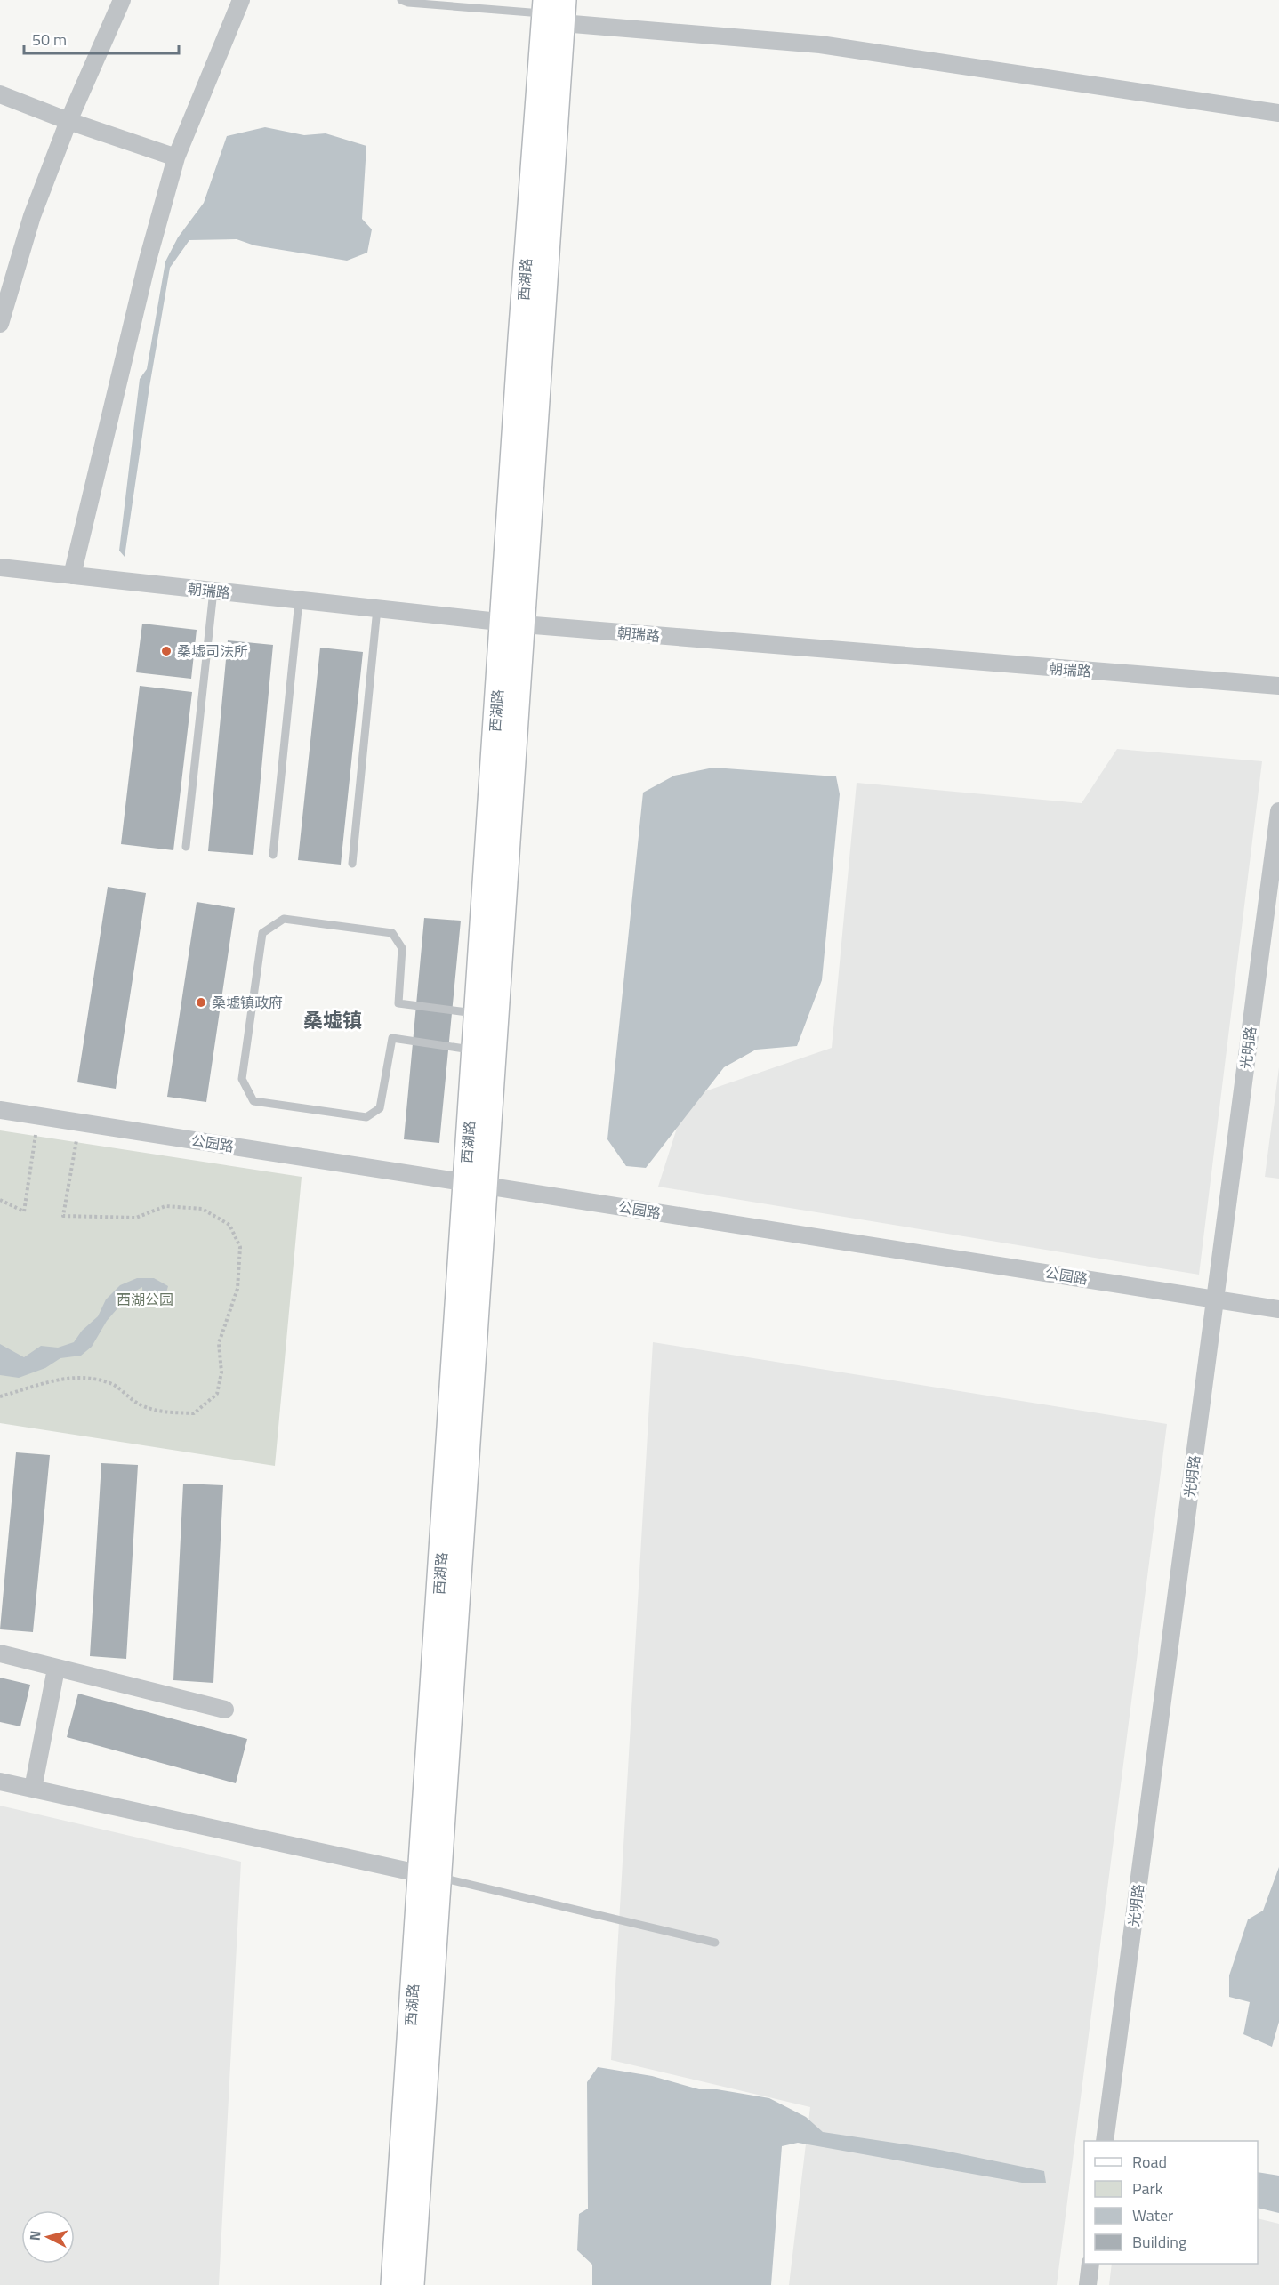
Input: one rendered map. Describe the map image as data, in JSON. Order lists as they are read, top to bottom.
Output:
{
  "streets": {
    "main road": ["西湖路"],
    "street": ["朝瑞路", "光明路", "公园路"]
  },
  "crossings": [
    ["西湖路", "朝瑞路"],
    ["西湖路", "公园路"],
    ["光明路", "公园路"]
  ],
  "districts": ["桑墟镇"],
  "parks": ["西湖公园"],
  "places": ["桑墟司法所", "桑墟镇政府"],
  "legend": [
    "Road",
    "Park",
    "Water",
    "Building"
  ],
  "scale_bar": "50 m",
  "north": "left"
}
